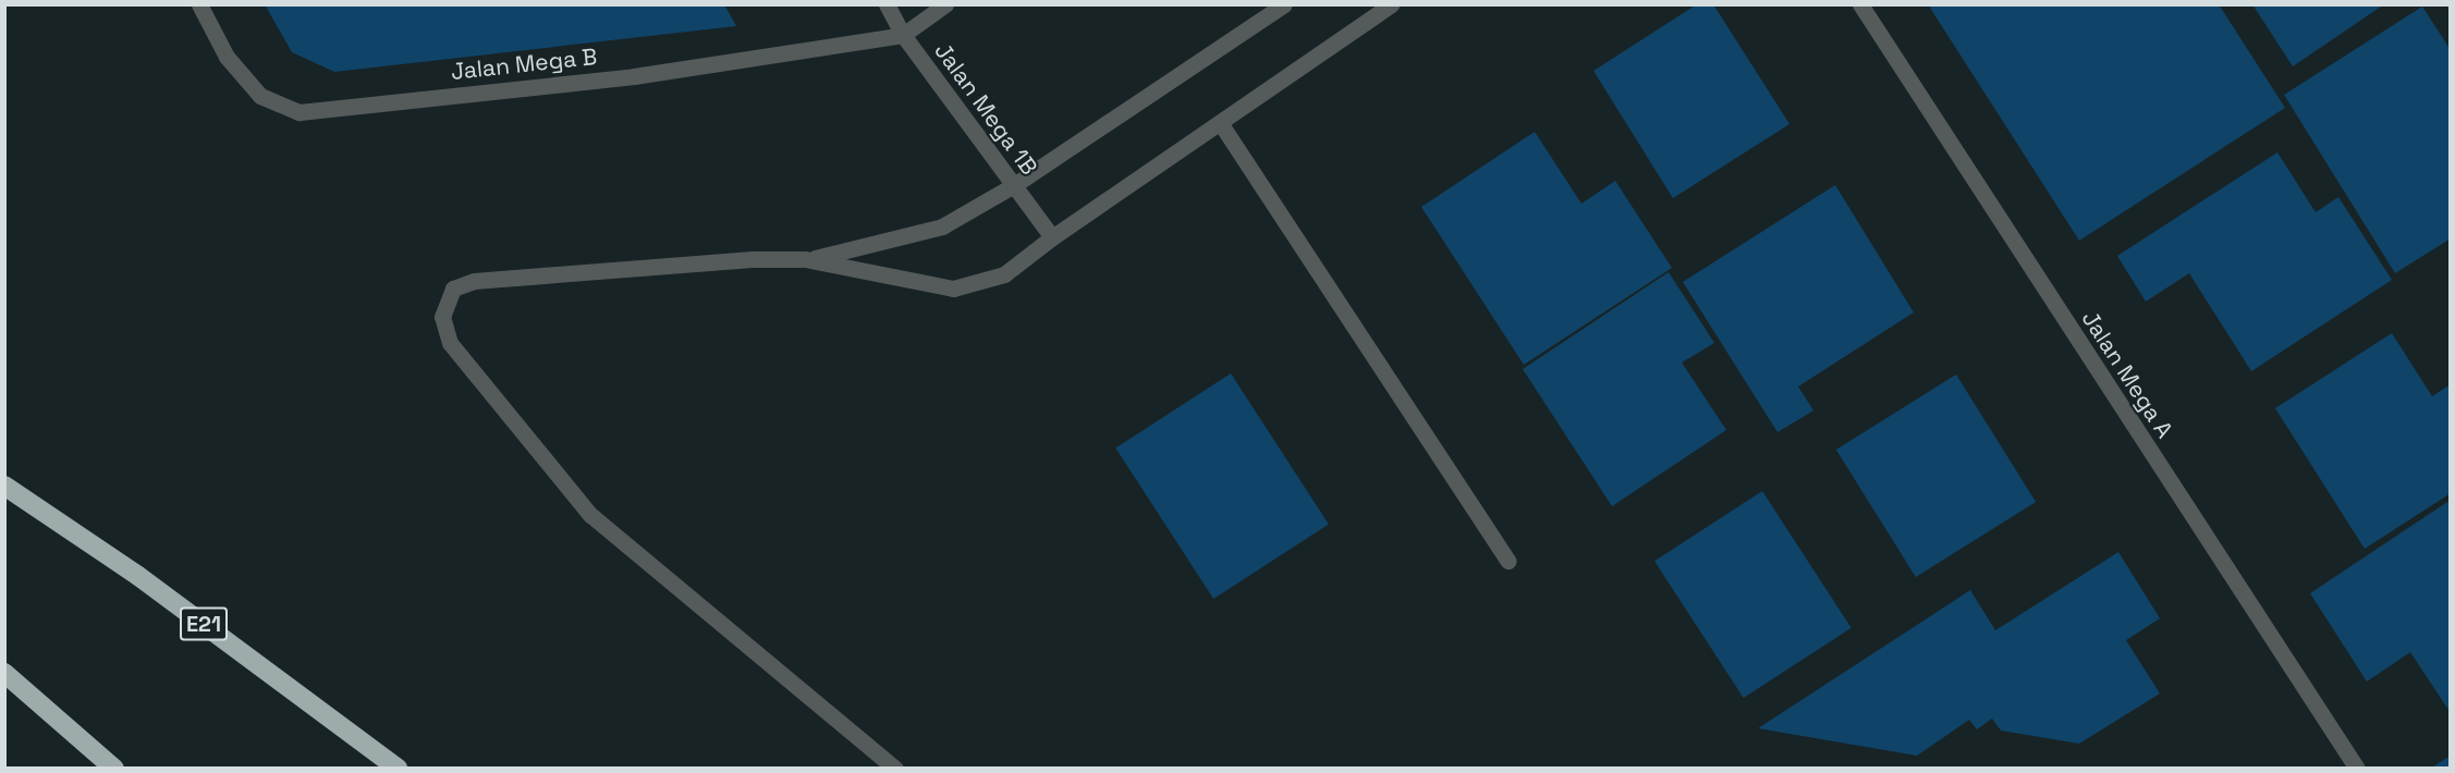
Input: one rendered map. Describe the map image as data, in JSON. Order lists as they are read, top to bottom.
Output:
{
  "streets": {
    "highway": ["E21"],
    "street": ["Jalan Mega B", "Jalan Mega 1B", "Jalan Mega A"]
  },
  "crossings": [
    ["Jalan Mega B", "Jalan Mega 1B"]
  ]
}
